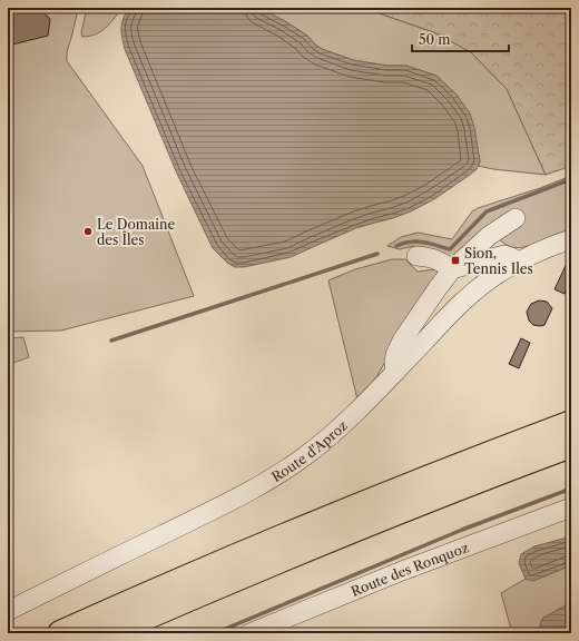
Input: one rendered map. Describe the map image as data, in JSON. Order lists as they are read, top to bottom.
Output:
{
  "streets": {
    "street": ["Route d'Aproz", "Route des Ronquoz"]
  },
  "places": {
    "other": ["Le Domaine des Îles"],
    "transit": ["Sion, Tennis Iles"]
  },
  "scale_bar": "50 m"
}
